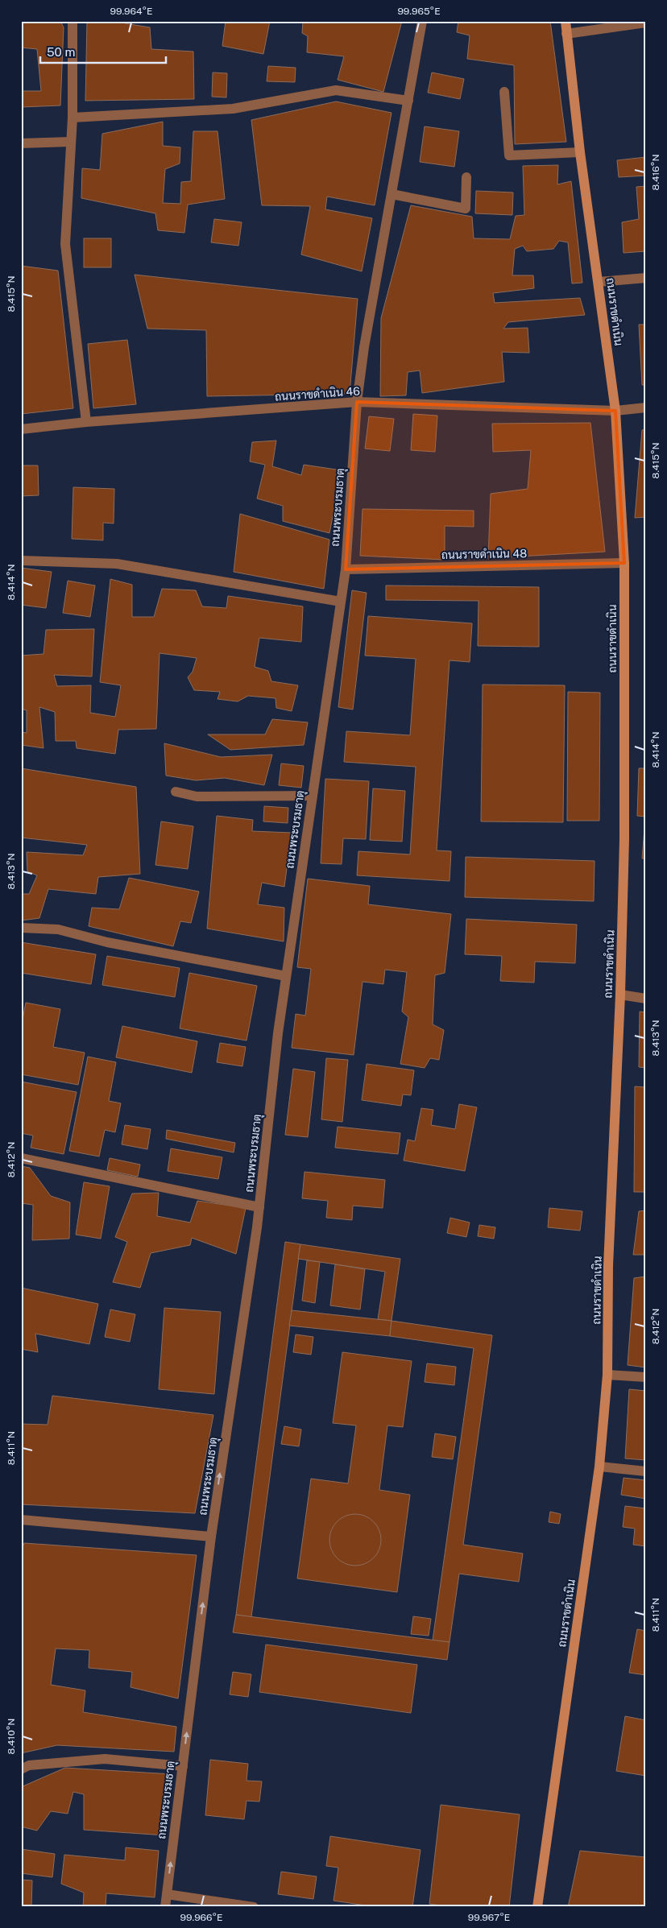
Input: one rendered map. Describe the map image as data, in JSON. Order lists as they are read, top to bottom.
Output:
{
  "streets": {
    "main road": ["ถนนราขดำเนิน"],
    "street": ["ถนนราขดำเนิน 46", "ถนนพระบรมธาตุ", "ถนนราขดำเนิน 48"]
  },
  "crossings": [
    ["ถนนราขดำเนิน", "ถนนราขดำเนิน 46"],
    ["ถนนราขดำเนิน", "ถนนราขดำเนิน 48"],
    ["ถนนราขดำเนิน 46", "ถนนพระบรมธาตุ"],
    ["ถนนพระบรมธาตุ", "ถนนราขดำเนิน 48"]
  ],
  "one_way": ["ถนนพระบรมธาตุ"],
  "scale_bar": "50 m",
  "coordinates": [
    "99.964°E",
    "99.965°E",
    "8.416°N",
    "8.415°N",
    "8.414°N",
    "8.413°N",
    "8.412°N",
    "8.411°N",
    "8.410°N",
    "99.966°E",
    "99.967°E"
  ]
}
